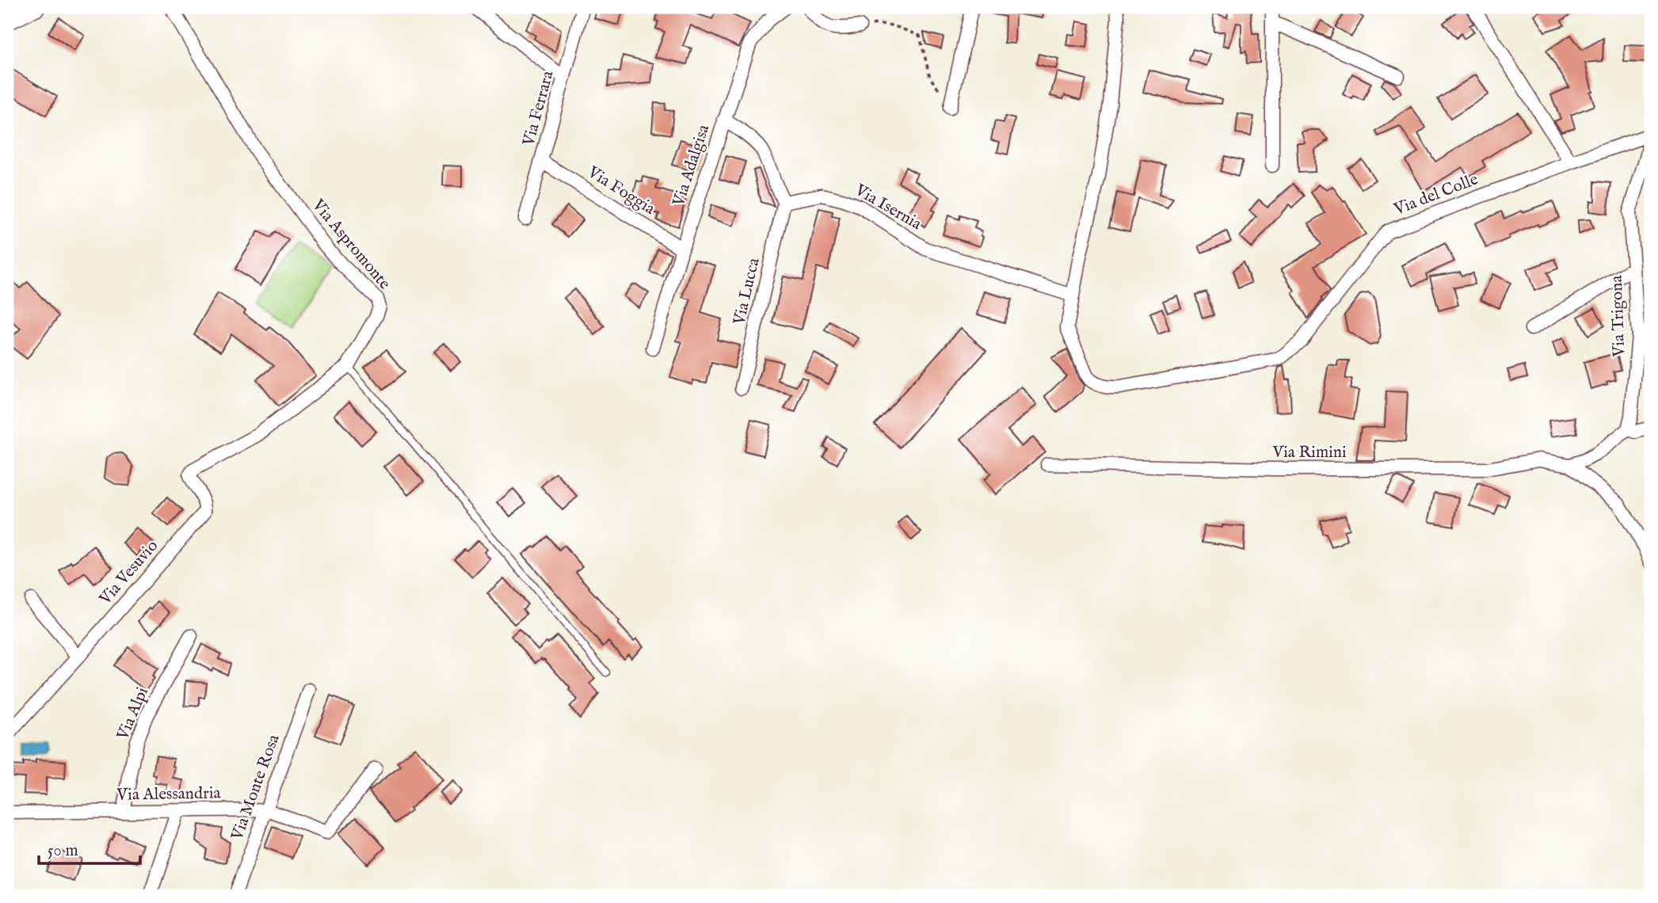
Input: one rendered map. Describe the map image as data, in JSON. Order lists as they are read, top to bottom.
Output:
{
  "streets": {
    "street": [
      "Via Ferrara",
      "Via Adalgisa",
      "Via Foggia",
      "Via del Colle",
      "Via Isernia",
      "Via Aspromonte",
      "Via Lucca",
      "Via Trigona",
      "Via Rimini",
      "Via Vesuvio",
      "Via Alpi",
      "Via Monte Rosa",
      "Via Alessandria"
    ]
  },
  "crossings": [
    ["Via Ferrara", "Via Foggia"],
    ["Via Adalgisa", "Via Foggia"],
    ["Via del Colle", "Via Isernia"],
    ["Via del Colle", "Via Trigona"],
    ["Via Isernia", "Via Lucca"],
    ["Via Aspromonte", "Via Vesuvio"],
    ["Via Alpi", "Via Alessandria"],
    ["Via Monte Rosa", "Via Alessandria"]
  ],
  "scale_bar": "50 m"
}
